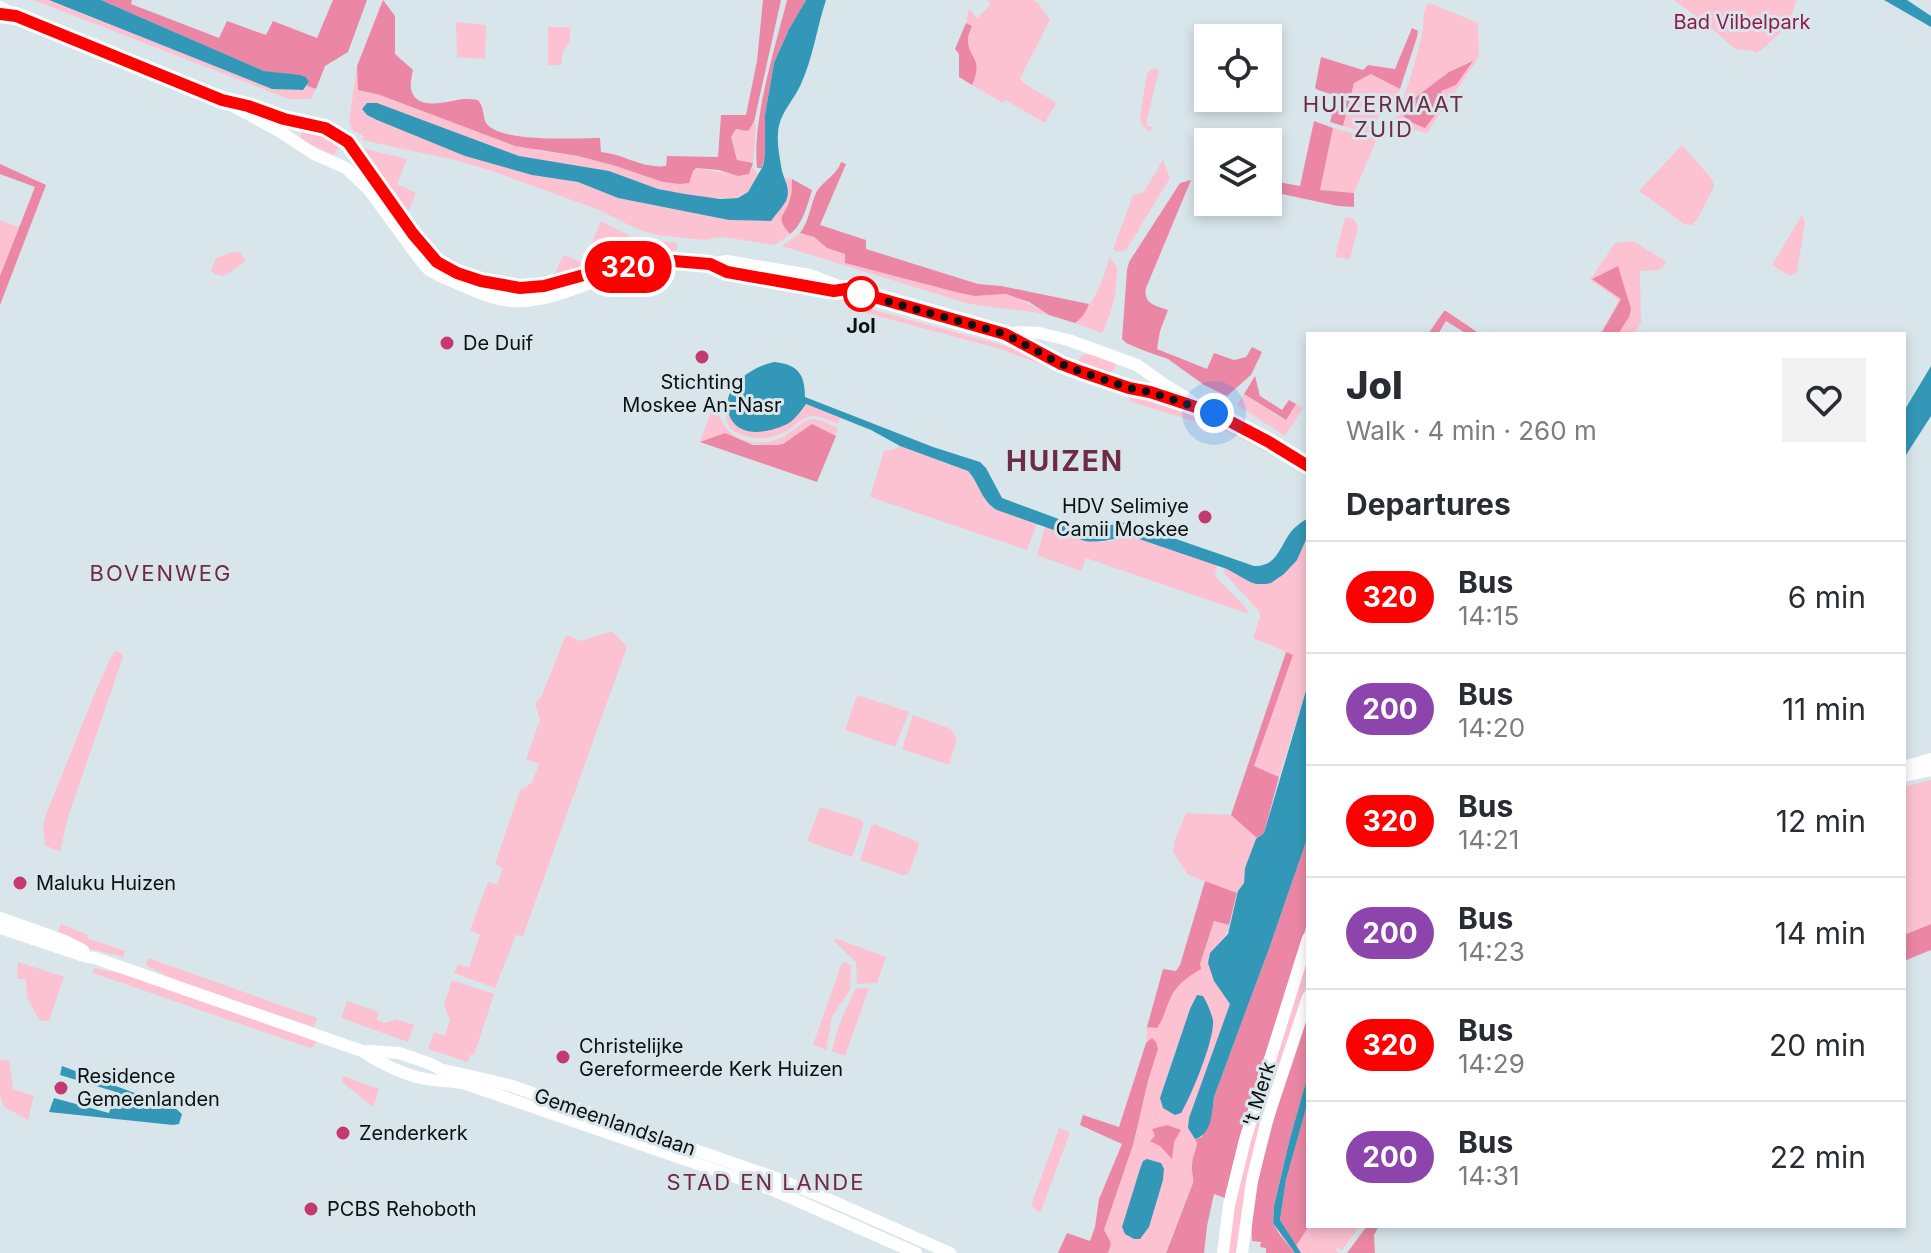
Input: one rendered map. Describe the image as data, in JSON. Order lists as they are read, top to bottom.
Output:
{
  "streets": {
    "main road": ["'t Merk", "Gemeenlandslaan"]
  },
  "districts": [
    "HUIZERMAAT ZUID",
    "HUIZEN",
    "BOVENWEG",
    "STAD EN LANDE"
  ],
  "parks": ["Bad Vilbelpark"],
  "places": [
    "Jol",
    "De Duif",
    "Stichting Moskee An-Nasr",
    "HDV Selimiye Camii Moskee",
    "Maluku Huizen",
    "Christelijke Gereformeerde Kerk Huizen",
    "Residence Gemeenlanden",
    "Zenderkerk",
    "PCBS Rehoboth"
  ],
  "lines": ["bus line 320"],
  "page": {
    "on_map": "320",
    "heading": [
      ["Jol", "Walk · 4 min · 260 m"],
      "Departures"
    ],
    "list": [
      {
        "mark": "320",
        "name": "Bus",
        "note": "14:15",
        "value": "6 min"
      },
      {
        "mark": "200",
        "name": "Bus",
        "note": "14:20",
        "value": "11 min"
      },
      {
        "mark": "320",
        "name": "Bus",
        "note": "14:21",
        "value": "12 min"
      },
      {
        "mark": "200",
        "name": "Bus",
        "note": "14:23",
        "value": "14 min"
      },
      {
        "mark": "320",
        "name": "Bus",
        "note": "14:29",
        "value": "20 min"
      },
      {
        "mark": "200",
        "name": "Bus",
        "note": "14:31",
        "value": "22 min"
      }
    ]
  }
}
